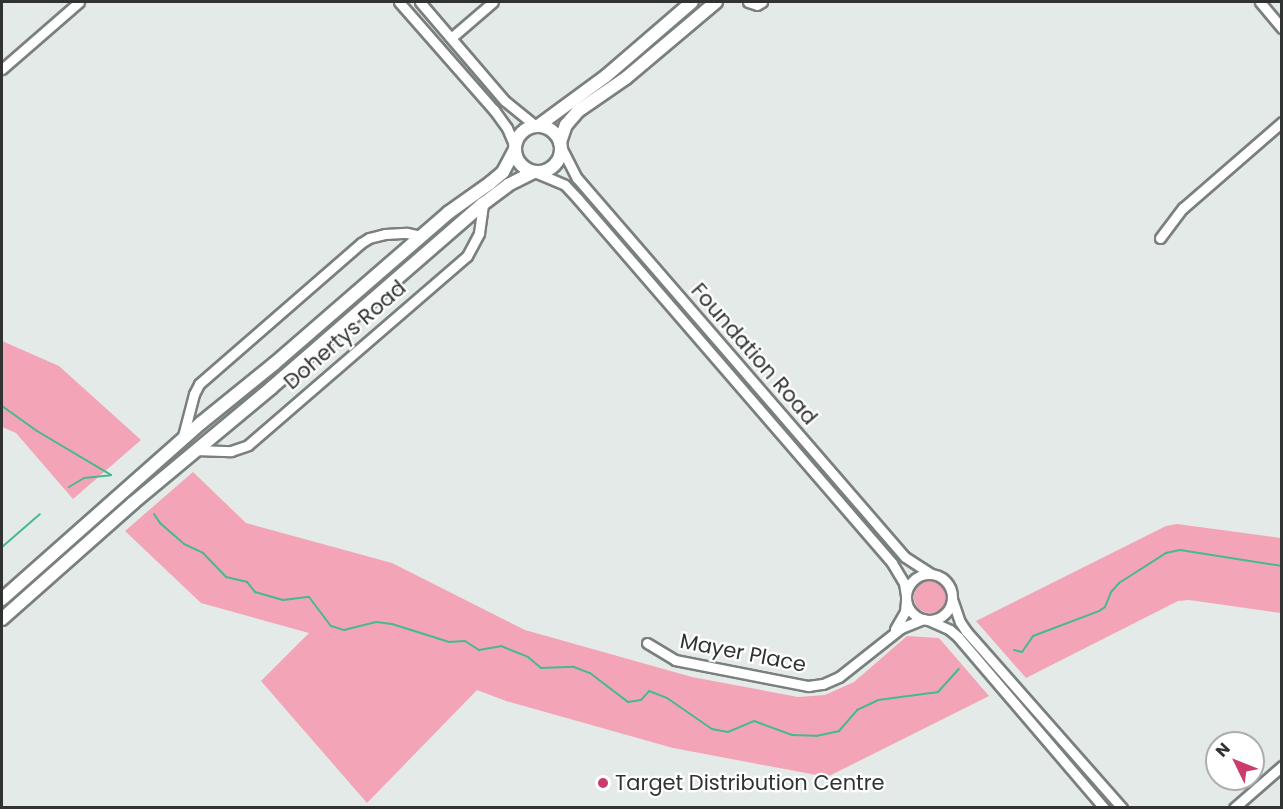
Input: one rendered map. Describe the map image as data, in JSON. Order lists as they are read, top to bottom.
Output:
{
  "streets": {
    "main road": ["Dohertys Road"],
    "street": ["Foundation Road", "Mayer Place"]
  },
  "crossings": [
    ["Dohertys Road", "Foundation Road"],
    ["Foundation Road", "Mayer Place"]
  ],
  "places": ["Target Distribution Centre"],
  "north": "top left"
}
